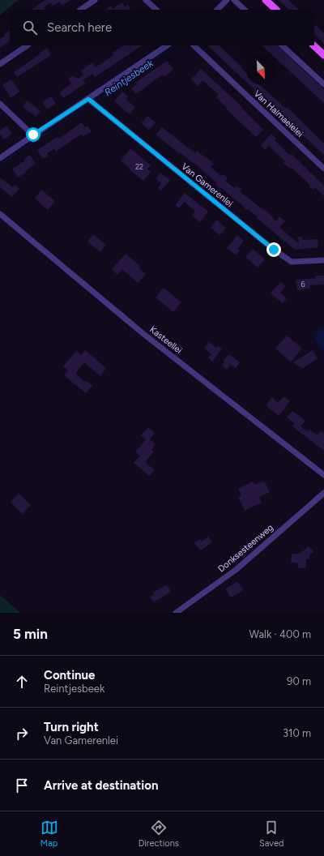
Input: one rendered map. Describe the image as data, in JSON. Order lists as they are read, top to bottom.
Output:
{
  "streets": {
    "street": [
      "Van Halmaelelei",
      "Van Gamerenlei",
      "Kasteellei",
      "Donksesteenweg"
    ]
  },
  "water": ["Reintjesbeek"],
  "house_numbers": ["22", "6"],
  "north": "bottom right",
  "page": {
    "search": "Search here",
    "heading": ["5 min", "Walk · 400 m"],
    "list": [
      ["Continue", "Reintjesbeek", "90 m"],
      ["Turn right", "Van Gamerenlei", "310 m"],
      "Arrive at destination"
    ],
    "nav": ["Map", "Directions", "Saved"]
  }
}
